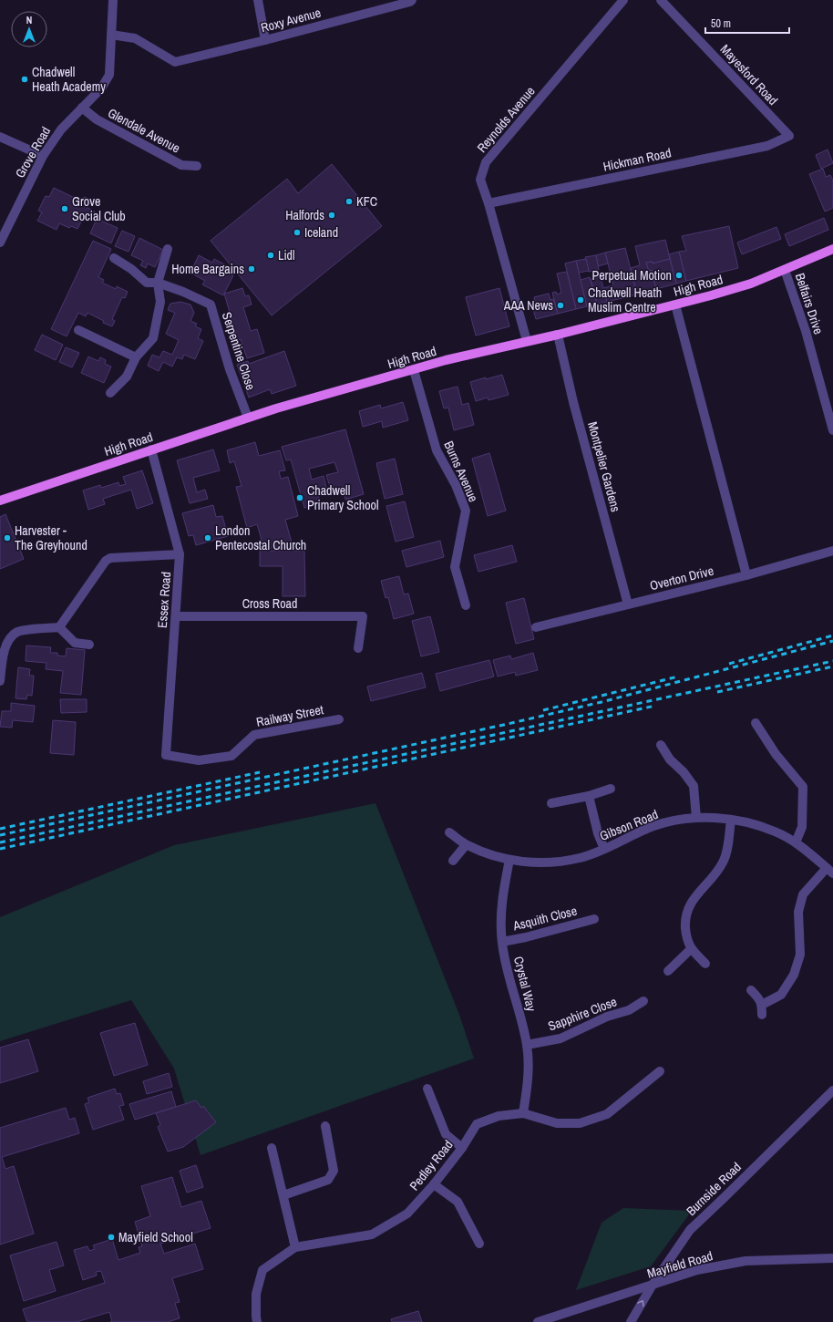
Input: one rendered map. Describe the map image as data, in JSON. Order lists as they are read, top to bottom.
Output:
{
  "streets": {
    "main road": ["High Road"],
    "street": [
      "Roxy Avenue",
      "Mayesford Road",
      "Reynolds Avenue",
      "Glendale Avenue",
      "Grove Road",
      "Hickman Road",
      "Belfairs Drive",
      "Serpentine Close",
      "Montpelier Gardens",
      "Burns Avenue",
      "Overton Drive",
      "Essex Road",
      "Cross Road",
      "Railway Street",
      "Gibson Road",
      "Asquith Close",
      "Crystal Way",
      "Sapphire Close",
      "Pedley Road",
      "Burnside Road",
      "Mayfield Road"
    ]
  },
  "crossings": [
    ["Roxy Avenue", "Grove Road"],
    ["Mayesford Road", "Hickman Road"],
    ["Reynolds Avenue", "Hickman Road"],
    ["Reynolds Avenue", "High Road"],
    ["Glendale Avenue", "Grove Road"],
    ["High Road", "Belfairs Drive"],
    ["High Road", "Serpentine Close"],
    ["High Road", "Montpelier Gardens"],
    ["High Road", "Burns Avenue"],
    ["High Road", "Essex Road"],
    ["Montpelier Gardens", "Overton Drive"],
    ["Essex Road", "Cross Road"],
    ["Essex Road", "Railway Street"],
    ["Gibson Road", "Crystal Way"],
    ["Asquith Close", "Crystal Way"],
    ["Crystal Way", "Sapphire Close"],
    ["Crystal Way", "Pedley Road"],
    ["Burnside Road", "Mayfield Road"]
  ],
  "places": [
    "Chadwell Heath Academy",
    "KFC",
    "Grove Social Club",
    "Halfords",
    "Iceland",
    "Lidl",
    "Home Bargains",
    "Perpetual Motion",
    "Chadwell Heath Muslim Centre",
    "AAA News",
    "Chadwell Primary School",
    "Harvester - The Greyhound",
    "London Pentecostal Church",
    "Mayfield School"
  ],
  "scale_bar": "50 m",
  "north": "top"
}
